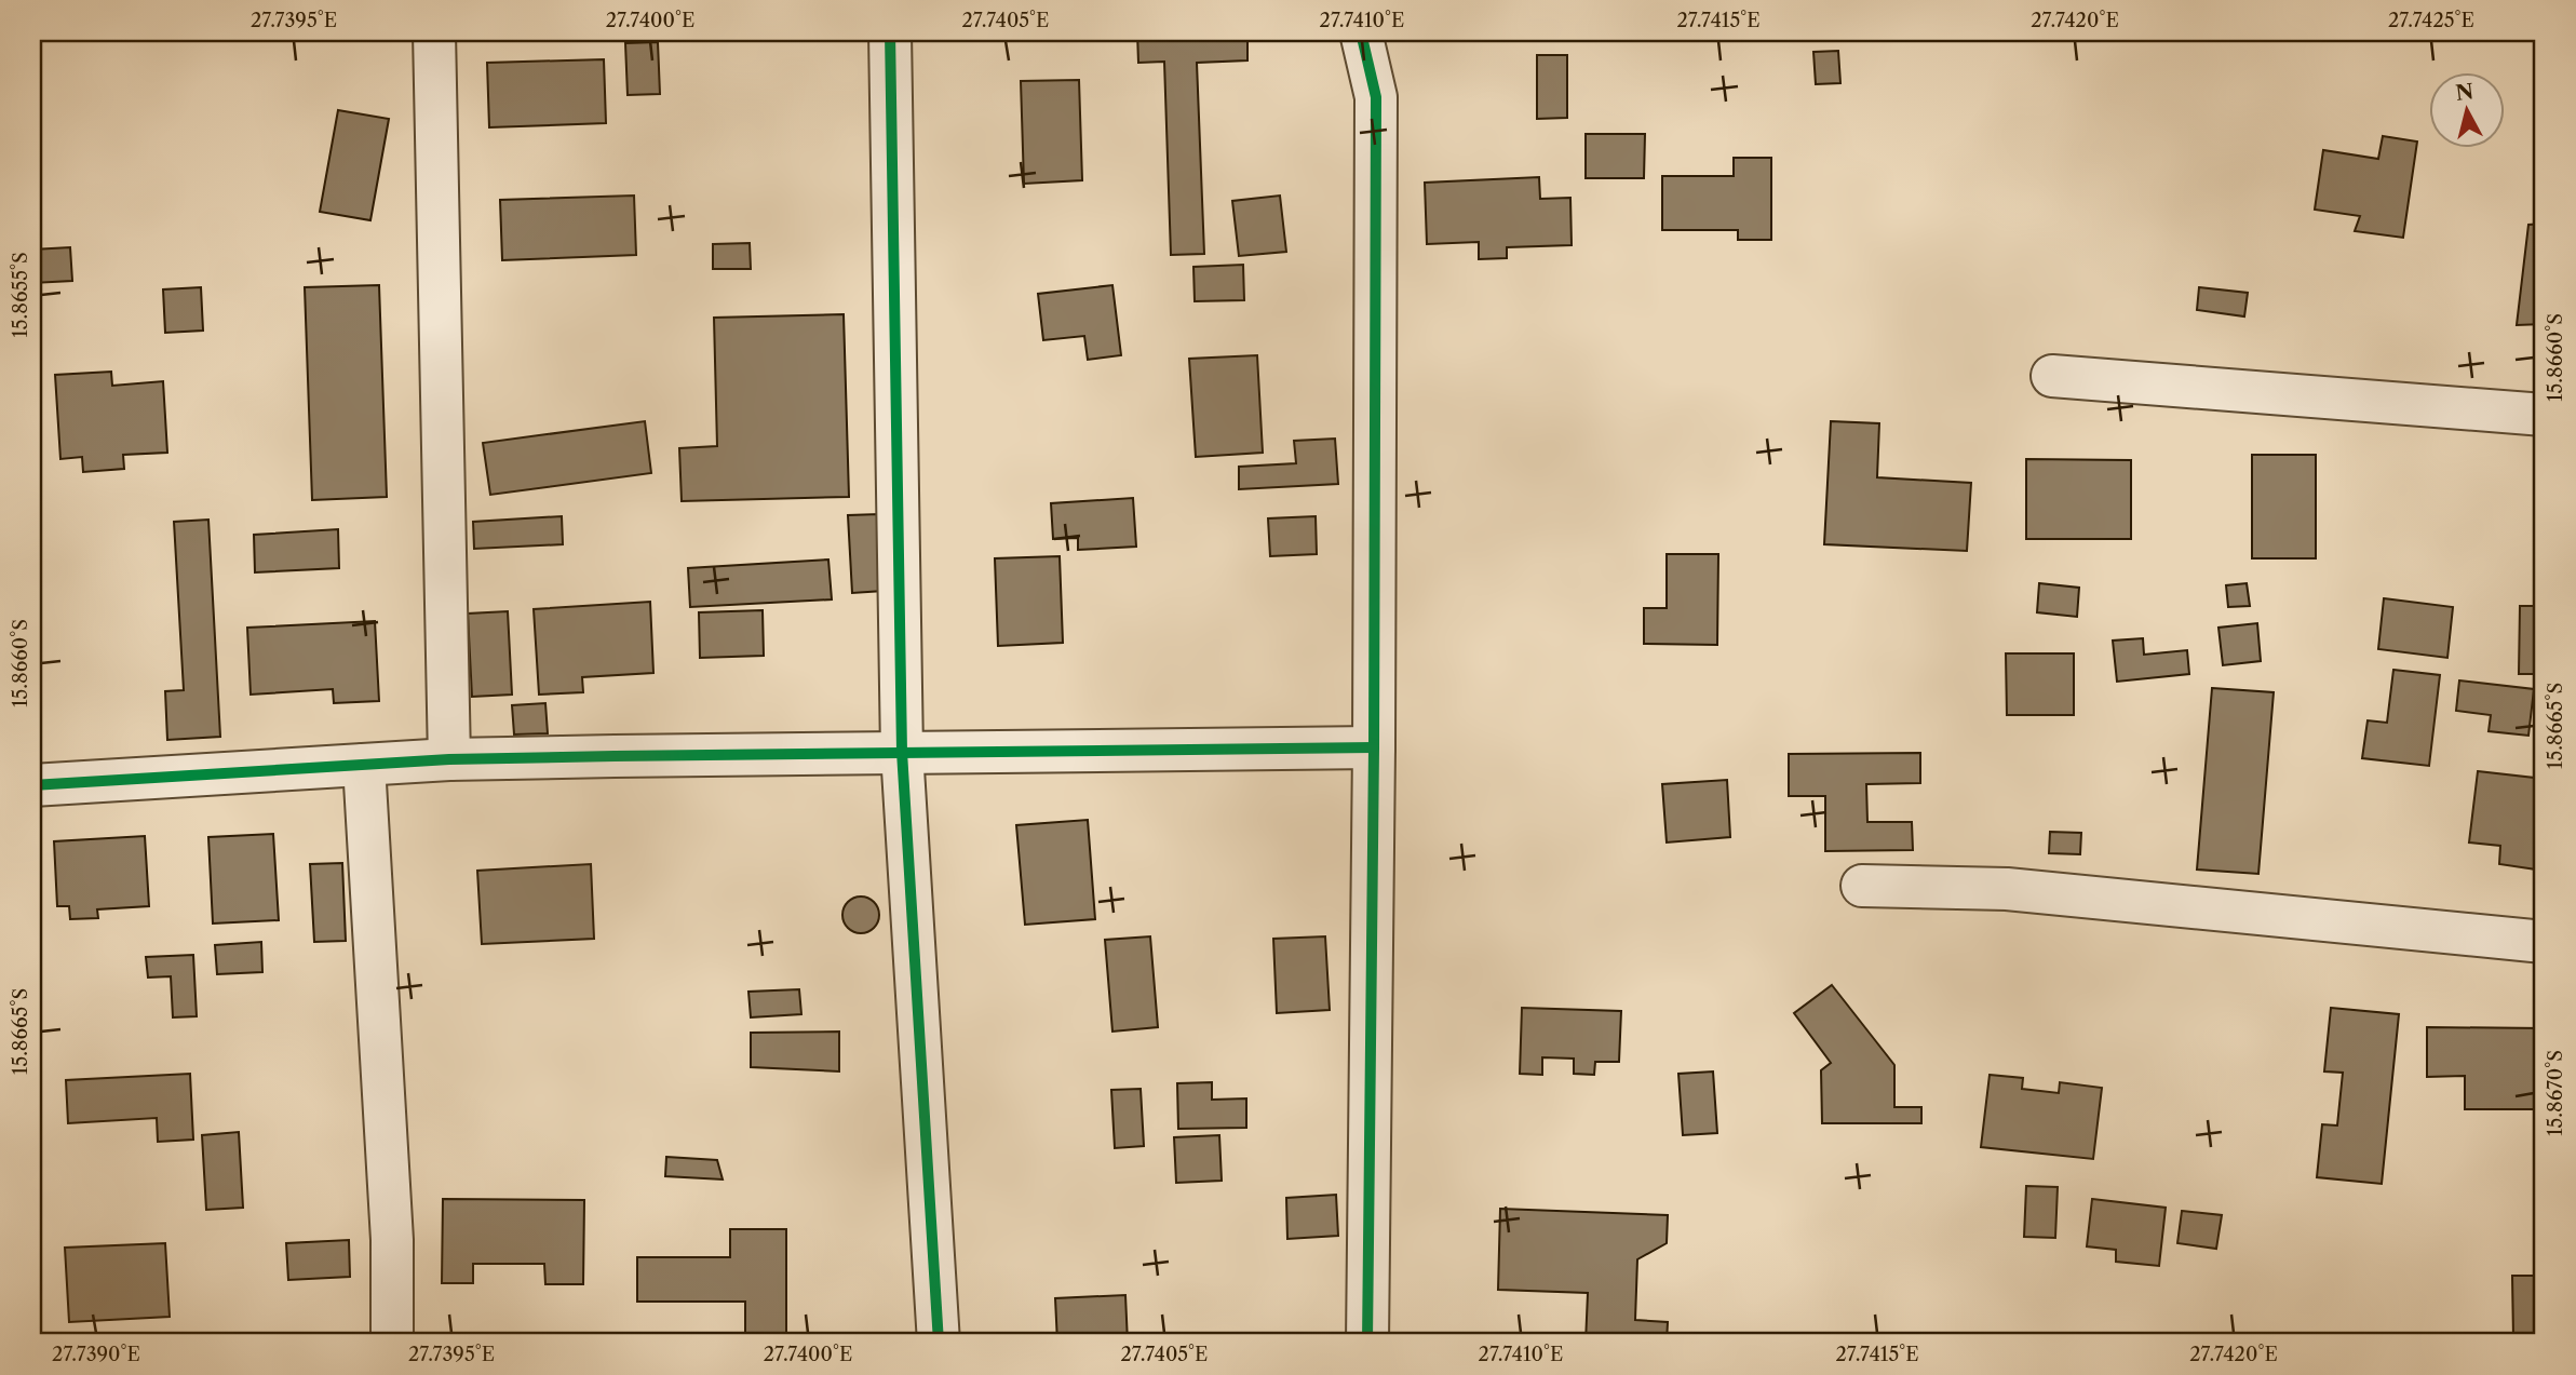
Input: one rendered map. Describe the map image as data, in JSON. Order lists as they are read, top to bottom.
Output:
{
  "north": "top",
  "coordinates": [
    "27.7395°E",
    "27.7400°E",
    "27.7405°E",
    "27.7410°E",
    "27.7415°E",
    "27.7420°E",
    "27.7425°E",
    "15.8655°S",
    "15.8660°S",
    "15.8665°S",
    "15.8670°S",
    "27.7390°E"
  ]
}
